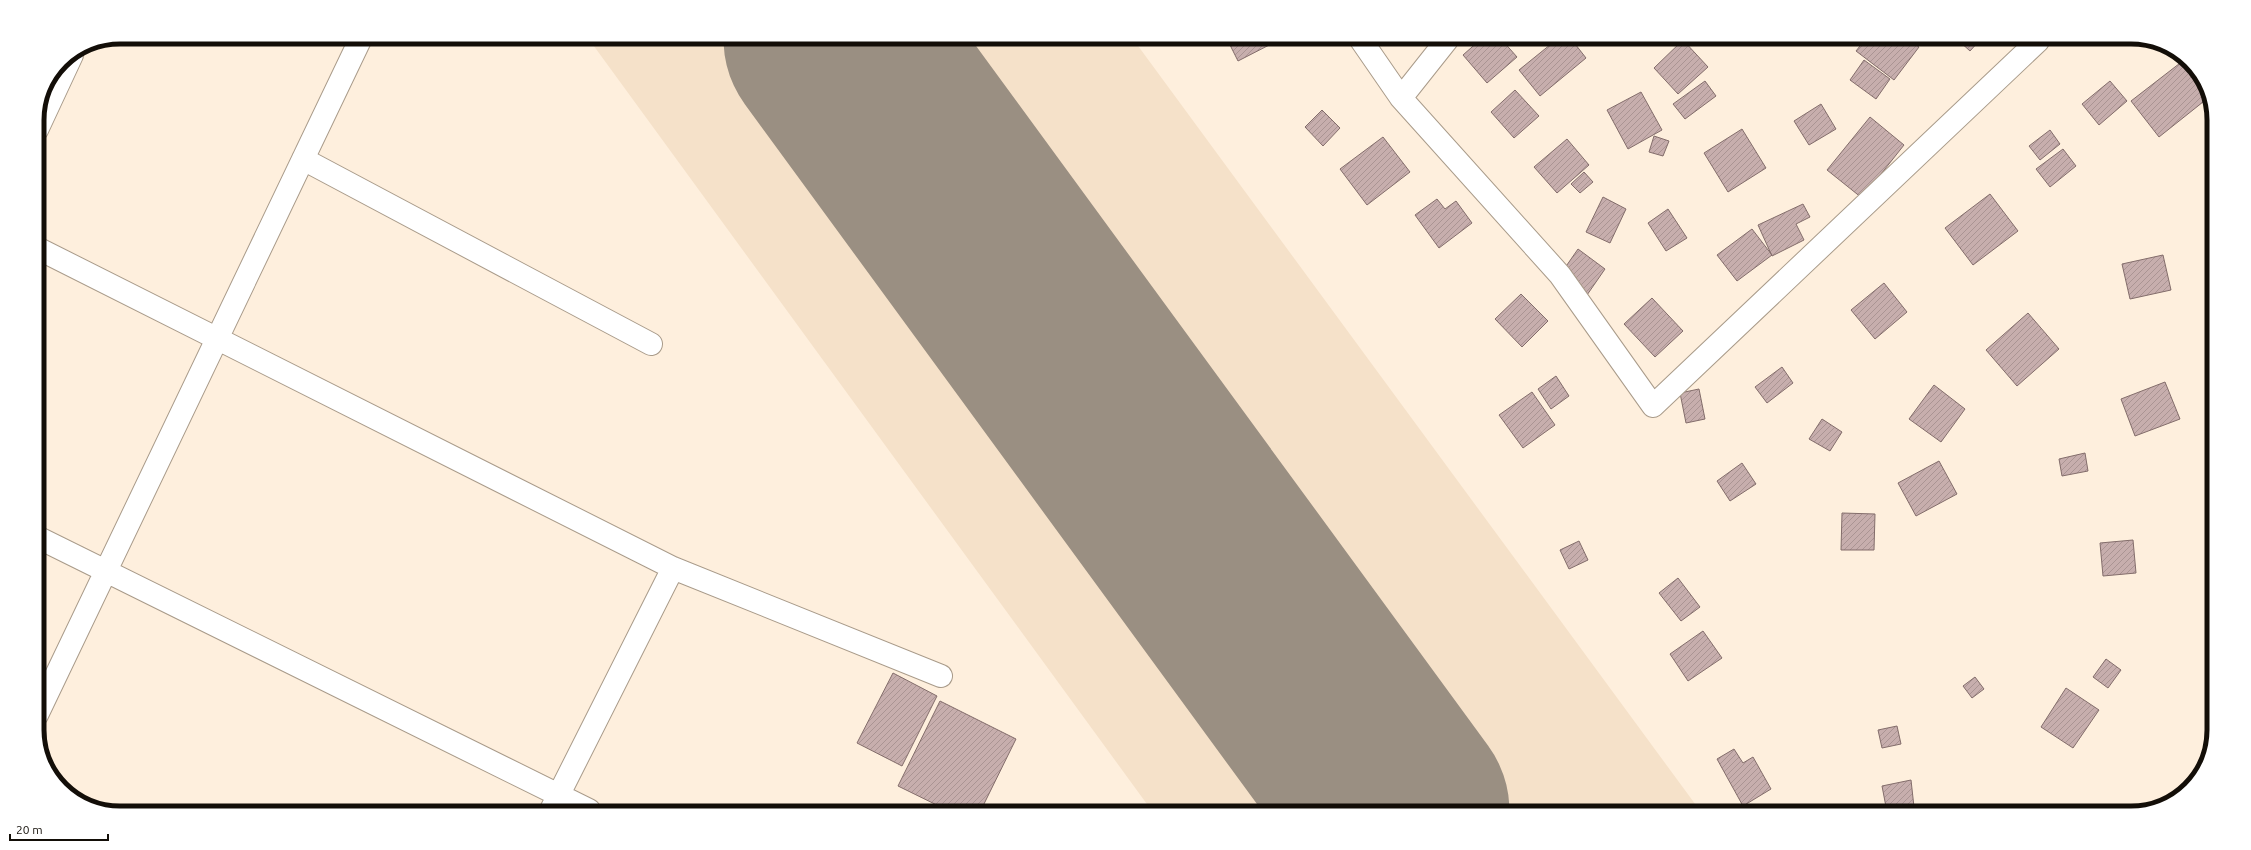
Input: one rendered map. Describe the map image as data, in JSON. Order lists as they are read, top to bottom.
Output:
{
  "scale_bar": "20 m"
}
